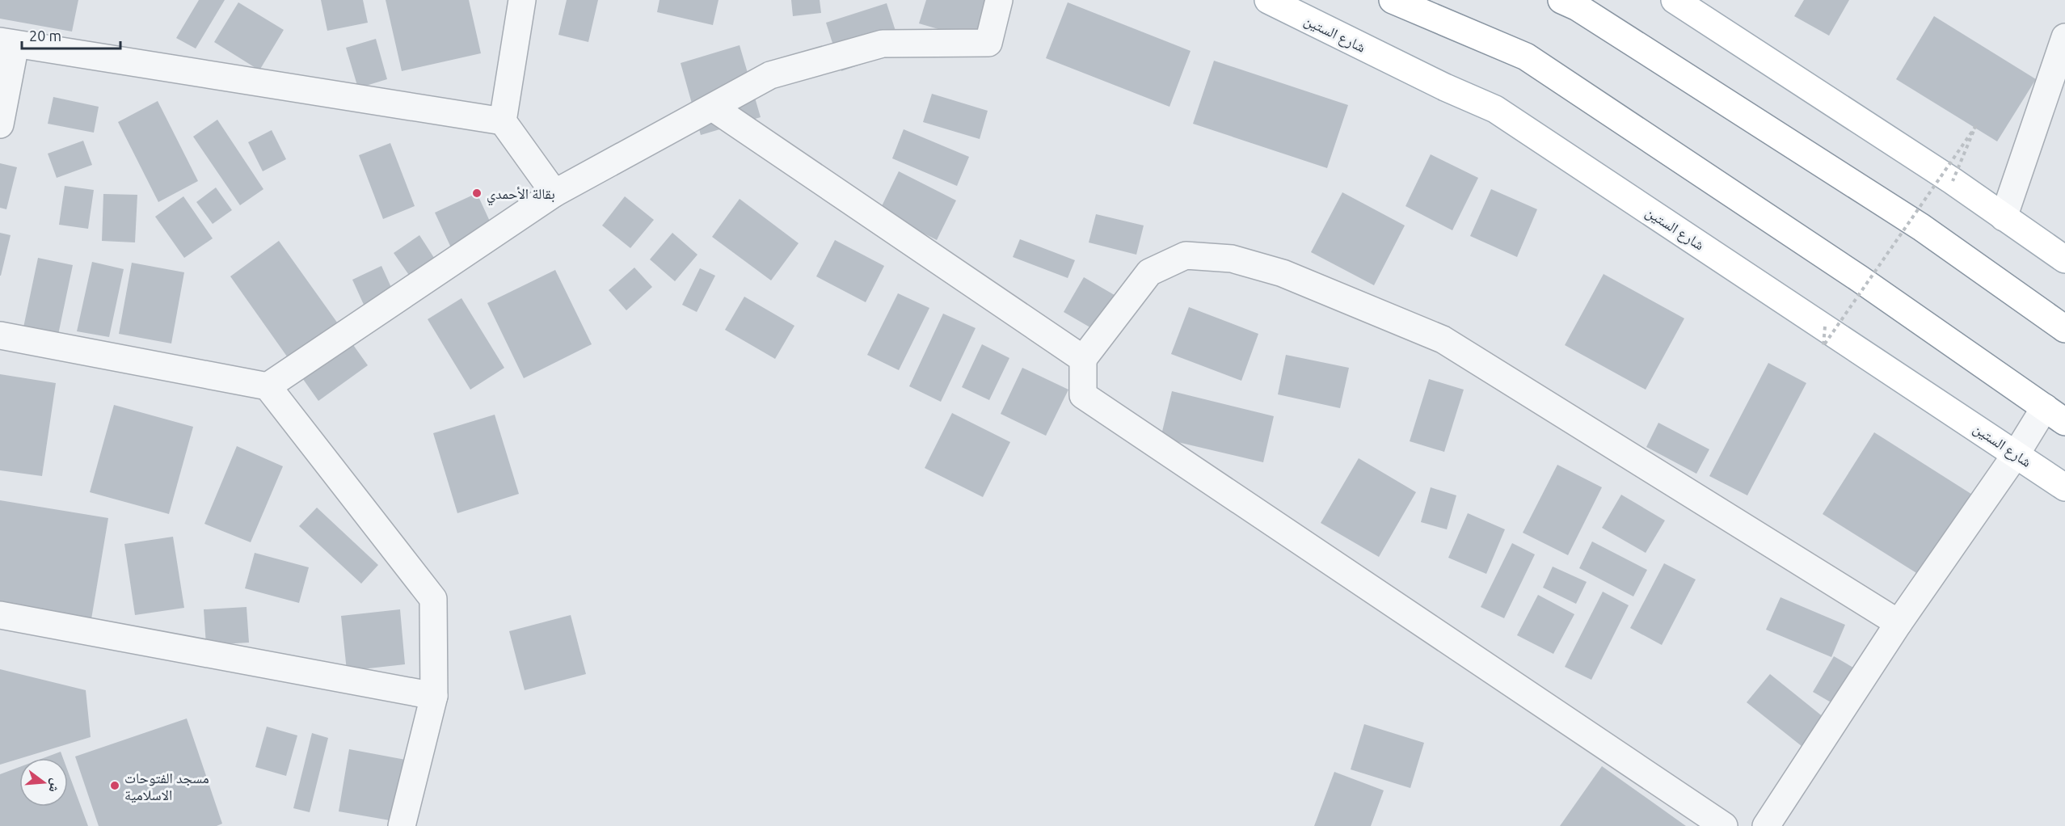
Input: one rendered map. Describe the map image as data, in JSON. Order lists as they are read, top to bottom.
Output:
{
  "streets": {
    "main road": ["شارع الستين"]
  },
  "places": ["بقالة الأحمدي", "مسجد الفتوحات الاسلامية"],
  "scale_bar": "20 m",
  "north": "right"
}
